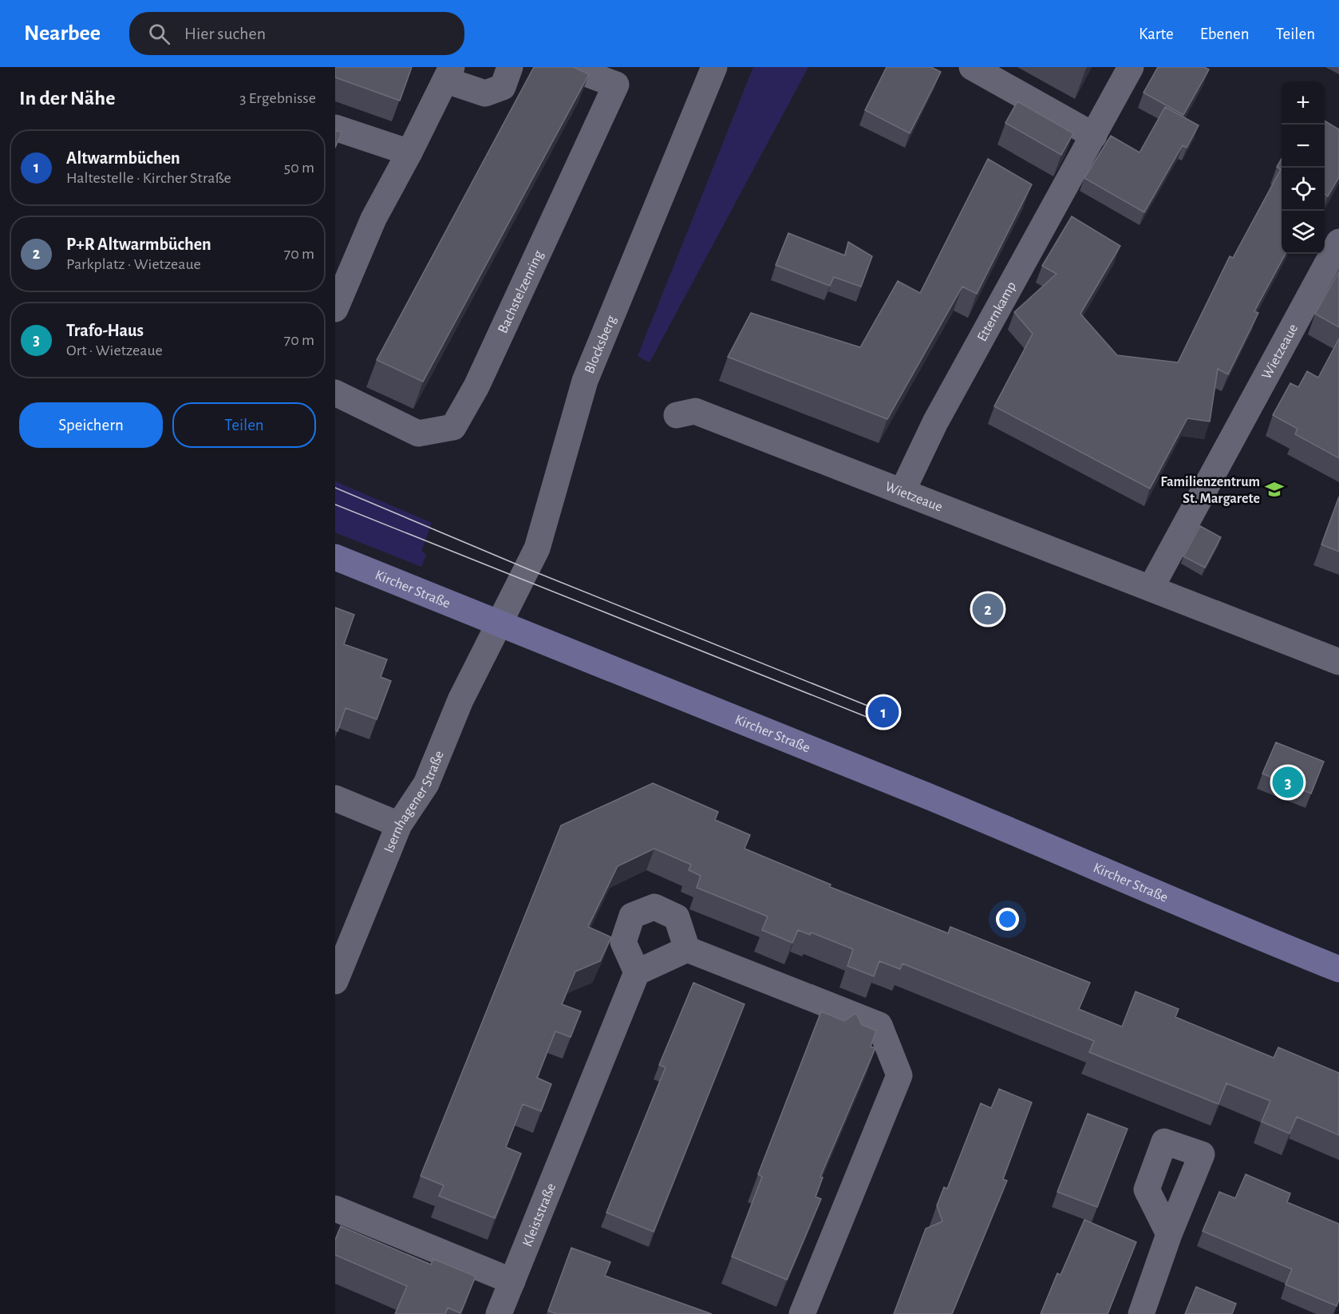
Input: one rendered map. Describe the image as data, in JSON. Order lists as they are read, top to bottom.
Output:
{
  "streets": {
    "main road": ["Kircher Straße"],
    "street": [
      "Bachstelzenring",
      "Etternkamp",
      "Blocksberg",
      "Wietzeaue",
      "Isernhagener Straße",
      "Kleiststraße"
    ]
  },
  "crossings": [
    ["Etternkamp", "Wietzeaue"],
    ["Blocksberg", "Kircher Straße"],
    ["Blocksberg", "Isernhagener Straße"],
    ["Kircher Straße", "Isernhagener Straße"]
  ],
  "places": {
    "school or university": ["Familienzentrum St. Margarete"]
  },
  "page": {
    "header": "Nearbee",
    "search": "Hier suchen",
    "nav": ["Karte", "Ebenen", "Teilen"],
    "heading": ["In der Nähe", "3 Ergebnisse"],
    "map_buttons": ["+", "−"],
    "list": [
      {
        "mark": "1",
        "name": "Altwarmbüchen",
        "note": "Haltestelle · Kircher Straße",
        "value": "50 m"
      },
      {
        "mark": "2",
        "name": "P+R Altwarmbüchen",
        "note": "Parkplatz · Wietzeaue",
        "value": "70 m"
      },
      {
        "mark": "3",
        "name": "Trafo-Haus",
        "note": "Ort · Wietzeaue",
        "value": "70 m"
      }
    ],
    "buttons": ["Speichern", "Teilen"],
    "pins": ["2", "1", "3"]
  }
}
